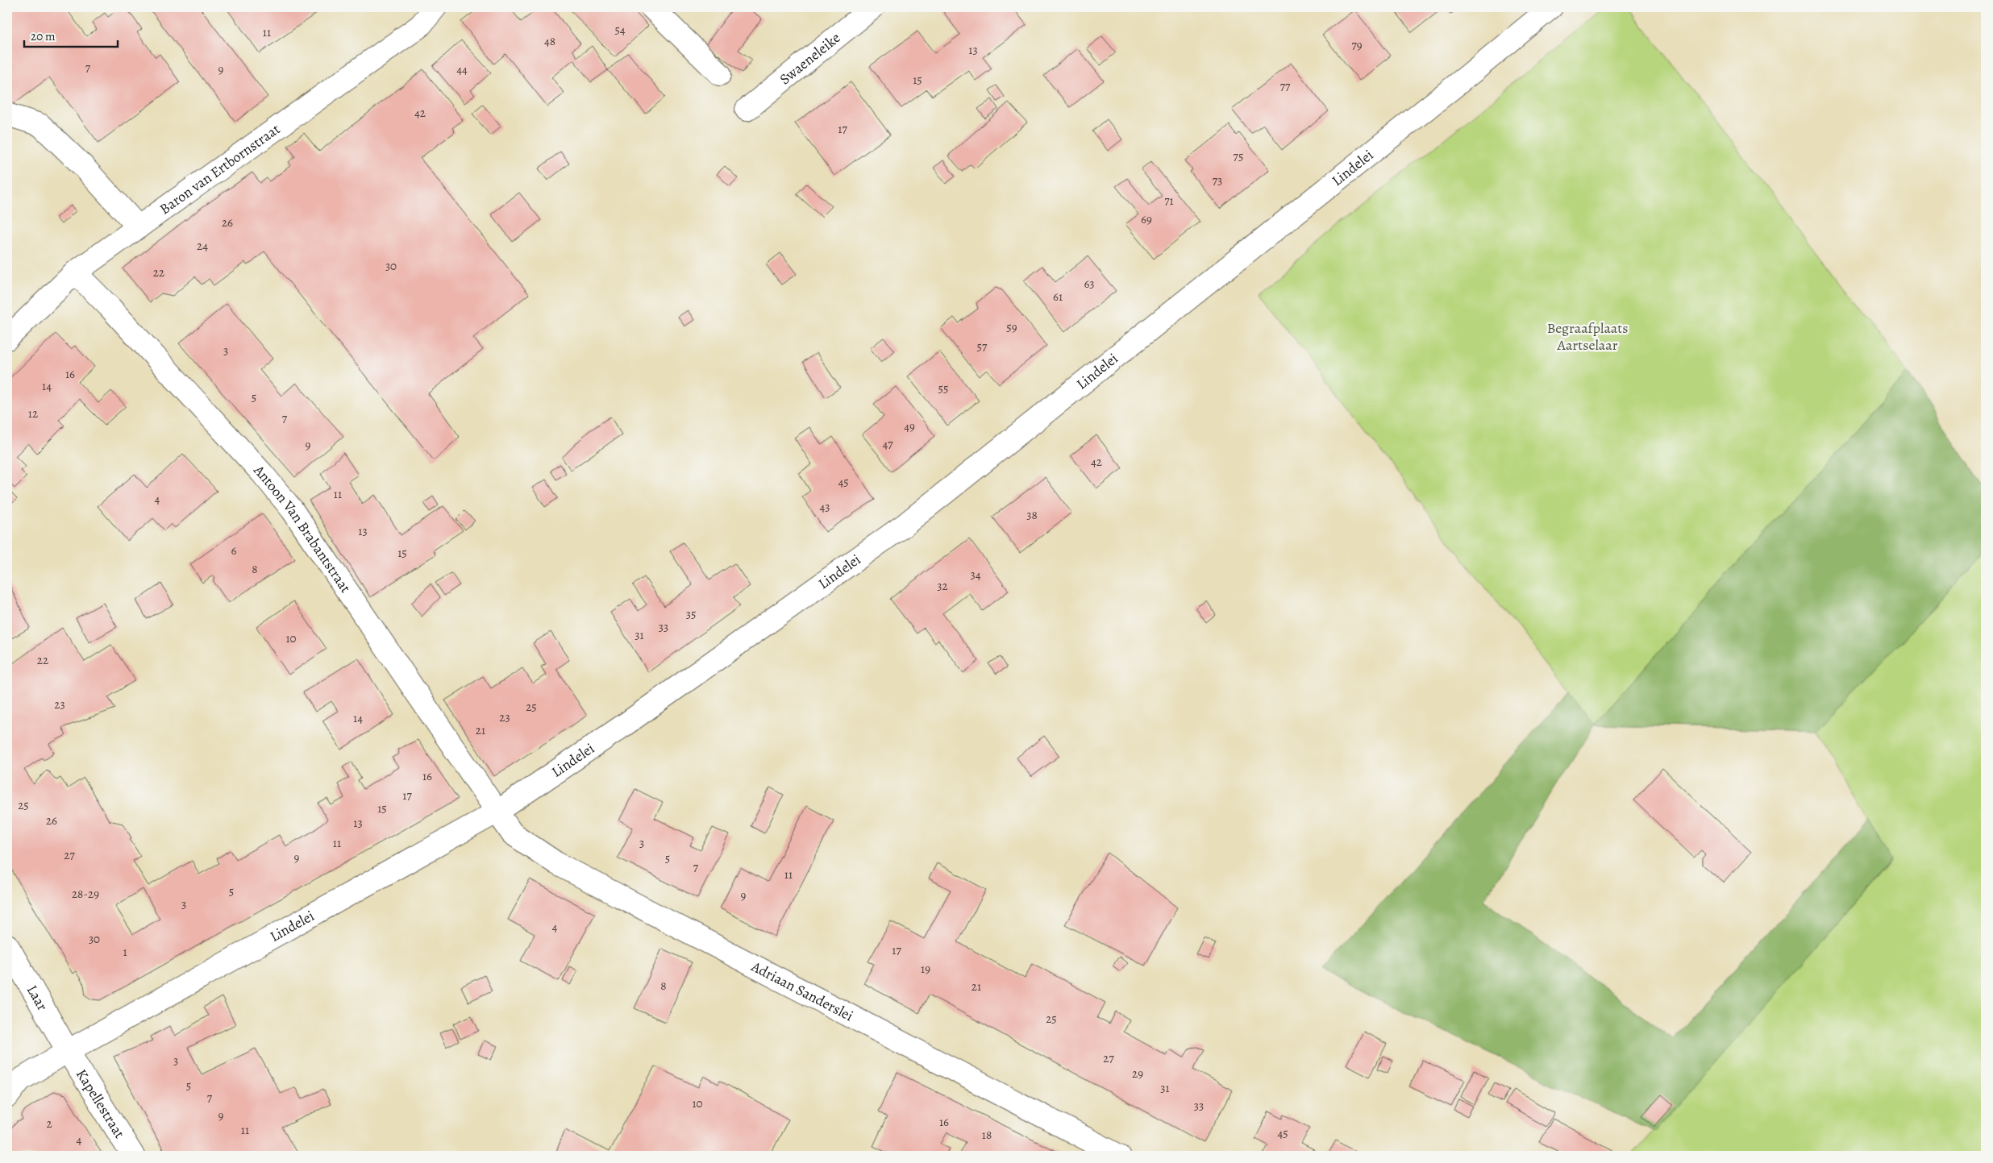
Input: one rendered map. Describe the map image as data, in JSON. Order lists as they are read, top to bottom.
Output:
{
  "streets": {
    "street": [
      "Swaeneleike",
      "Lindelei",
      "Baron van Ertbornstraat",
      "Antoon Van Brabantstraat",
      "Adriaan Sanderslei",
      "Laar",
      "Kapellestraat"
    ]
  },
  "crossings": [
    ["Lindelei", "Antoon Van Brabantstraat"],
    ["Lindelei", "Adriaan Sanderslei"],
    ["Lindelei", "Laar"],
    ["Lindelei", "Kapellestraat"],
    ["Baron van Ertbornstraat", "Antoon Van Brabantstraat"],
    ["Antoon Van Brabantstraat", "Adriaan Sanderslei"],
    ["Laar", "Kapellestraat"]
  ],
  "parks": ["Begraafplaats Aartselaar"],
  "house_numbers": [
    "54",
    "11",
    "48",
    "79",
    "13",
    "7",
    "9",
    "44",
    "15",
    "77",
    "42",
    "17",
    "75",
    "73",
    "71",
    "69",
    "26",
    "24",
    "30",
    "22",
    "63",
    "61",
    "59",
    "57",
    "3",
    "16",
    "14",
    "55",
    "5",
    "12",
    "7",
    "49",
    "47",
    "9",
    "42",
    "45",
    "11",
    "4",
    "43",
    "38",
    "13",
    "6",
    "15",
    "8",
    "34",
    "32",
    "35",
    "33",
    "31",
    "10",
    "22",
    "23",
    "25",
    "23",
    "14",
    "21",
    "16",
    "17",
    "25",
    "15",
    "26",
    "13",
    "11",
    "3",
    "27",
    "9",
    "5",
    "7",
    "11",
    "5",
    "28-29",
    "9",
    "3",
    "4",
    "30",
    "17",
    "1",
    "19",
    "8",
    "21",
    "25",
    "27",
    "3",
    "29",
    "5",
    "31",
    "7",
    "10",
    "33",
    "9",
    "16",
    "2",
    "11",
    "45",
    "18",
    "4"
  ],
  "scale_bar": "20 m"
}
